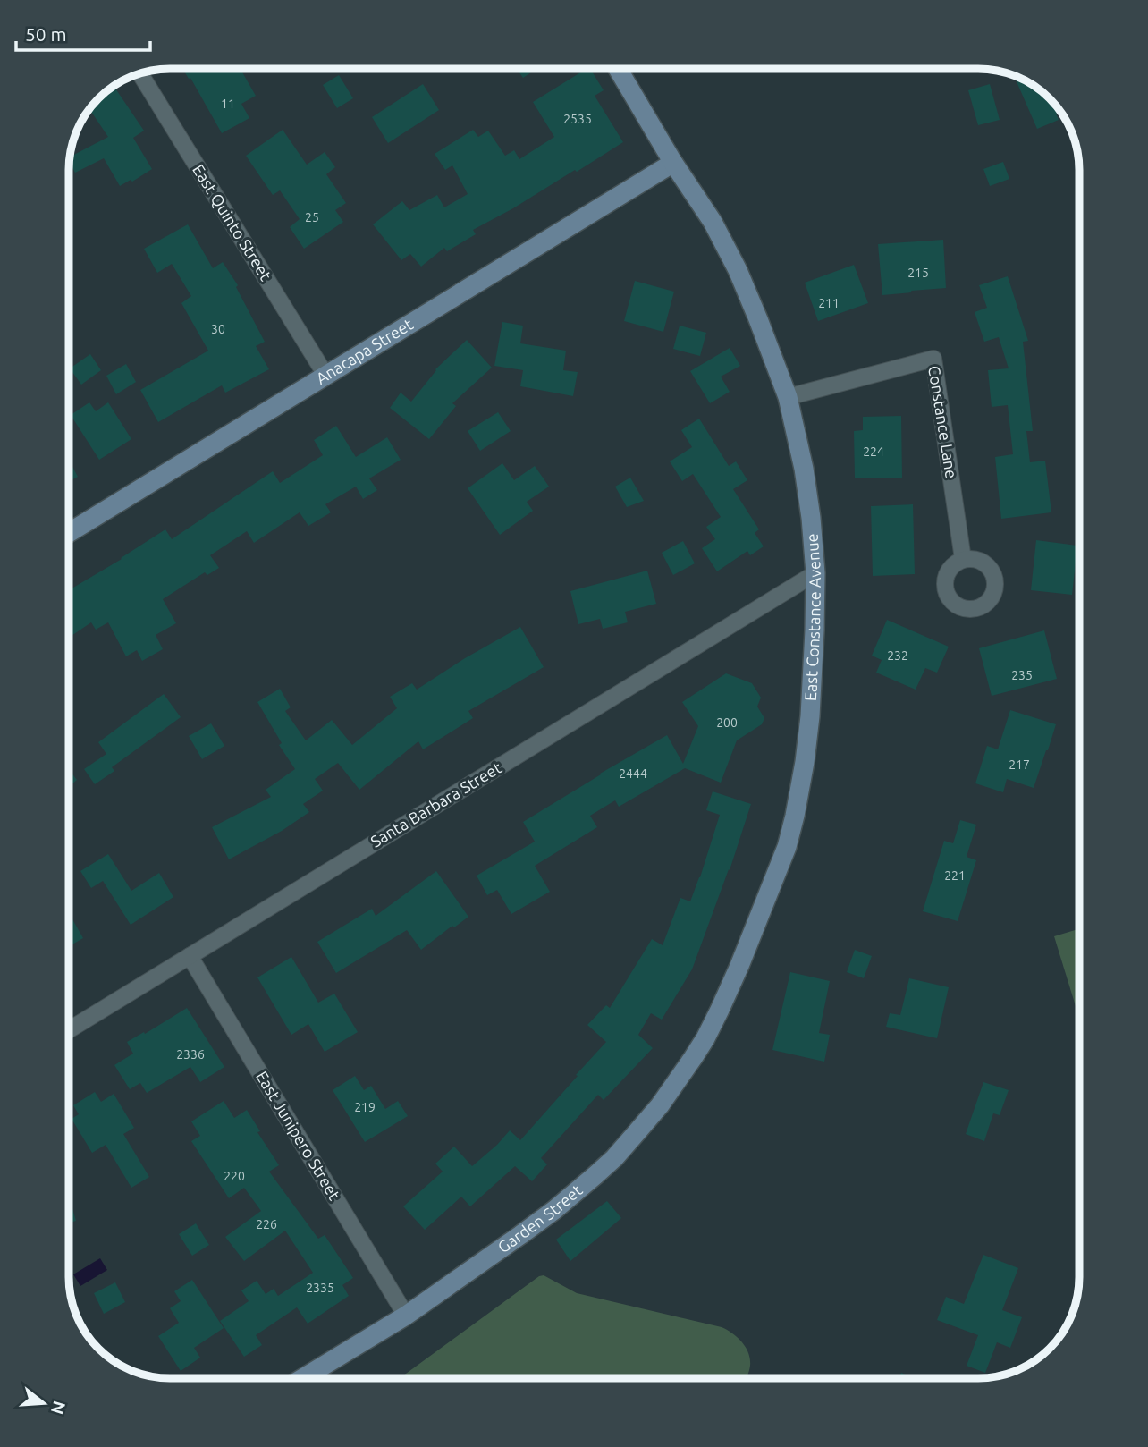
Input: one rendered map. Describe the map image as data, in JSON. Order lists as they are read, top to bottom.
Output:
{
  "streets": {
    "street": [
      "East Quinto Street",
      "Anacapa Street",
      "Constance Lane",
      "East Constance Avenue",
      "Santa Barbara Street",
      "East Junipero Street",
      "Garden Street"
    ]
  },
  "crossings": [
    ["East Quinto Street", "Anacapa Street"],
    ["Anacapa Street", "East Constance Avenue"],
    ["Constance Lane", "East Constance Avenue"],
    ["East Constance Avenue", "Santa Barbara Street"],
    ["East Constance Avenue", "Garden Street"],
    ["Santa Barbara Street", "East Junipero Street"],
    ["East Junipero Street", "Garden Street"]
  ],
  "house_numbers": [
    "11",
    "2535",
    "25",
    "215",
    "211",
    "30",
    "224",
    "232",
    "235",
    "200",
    "217",
    "2444",
    "221",
    "2336",
    "219",
    "220",
    "226",
    "2335"
  ],
  "scale_bar": "50 m",
  "north": "right"
}
